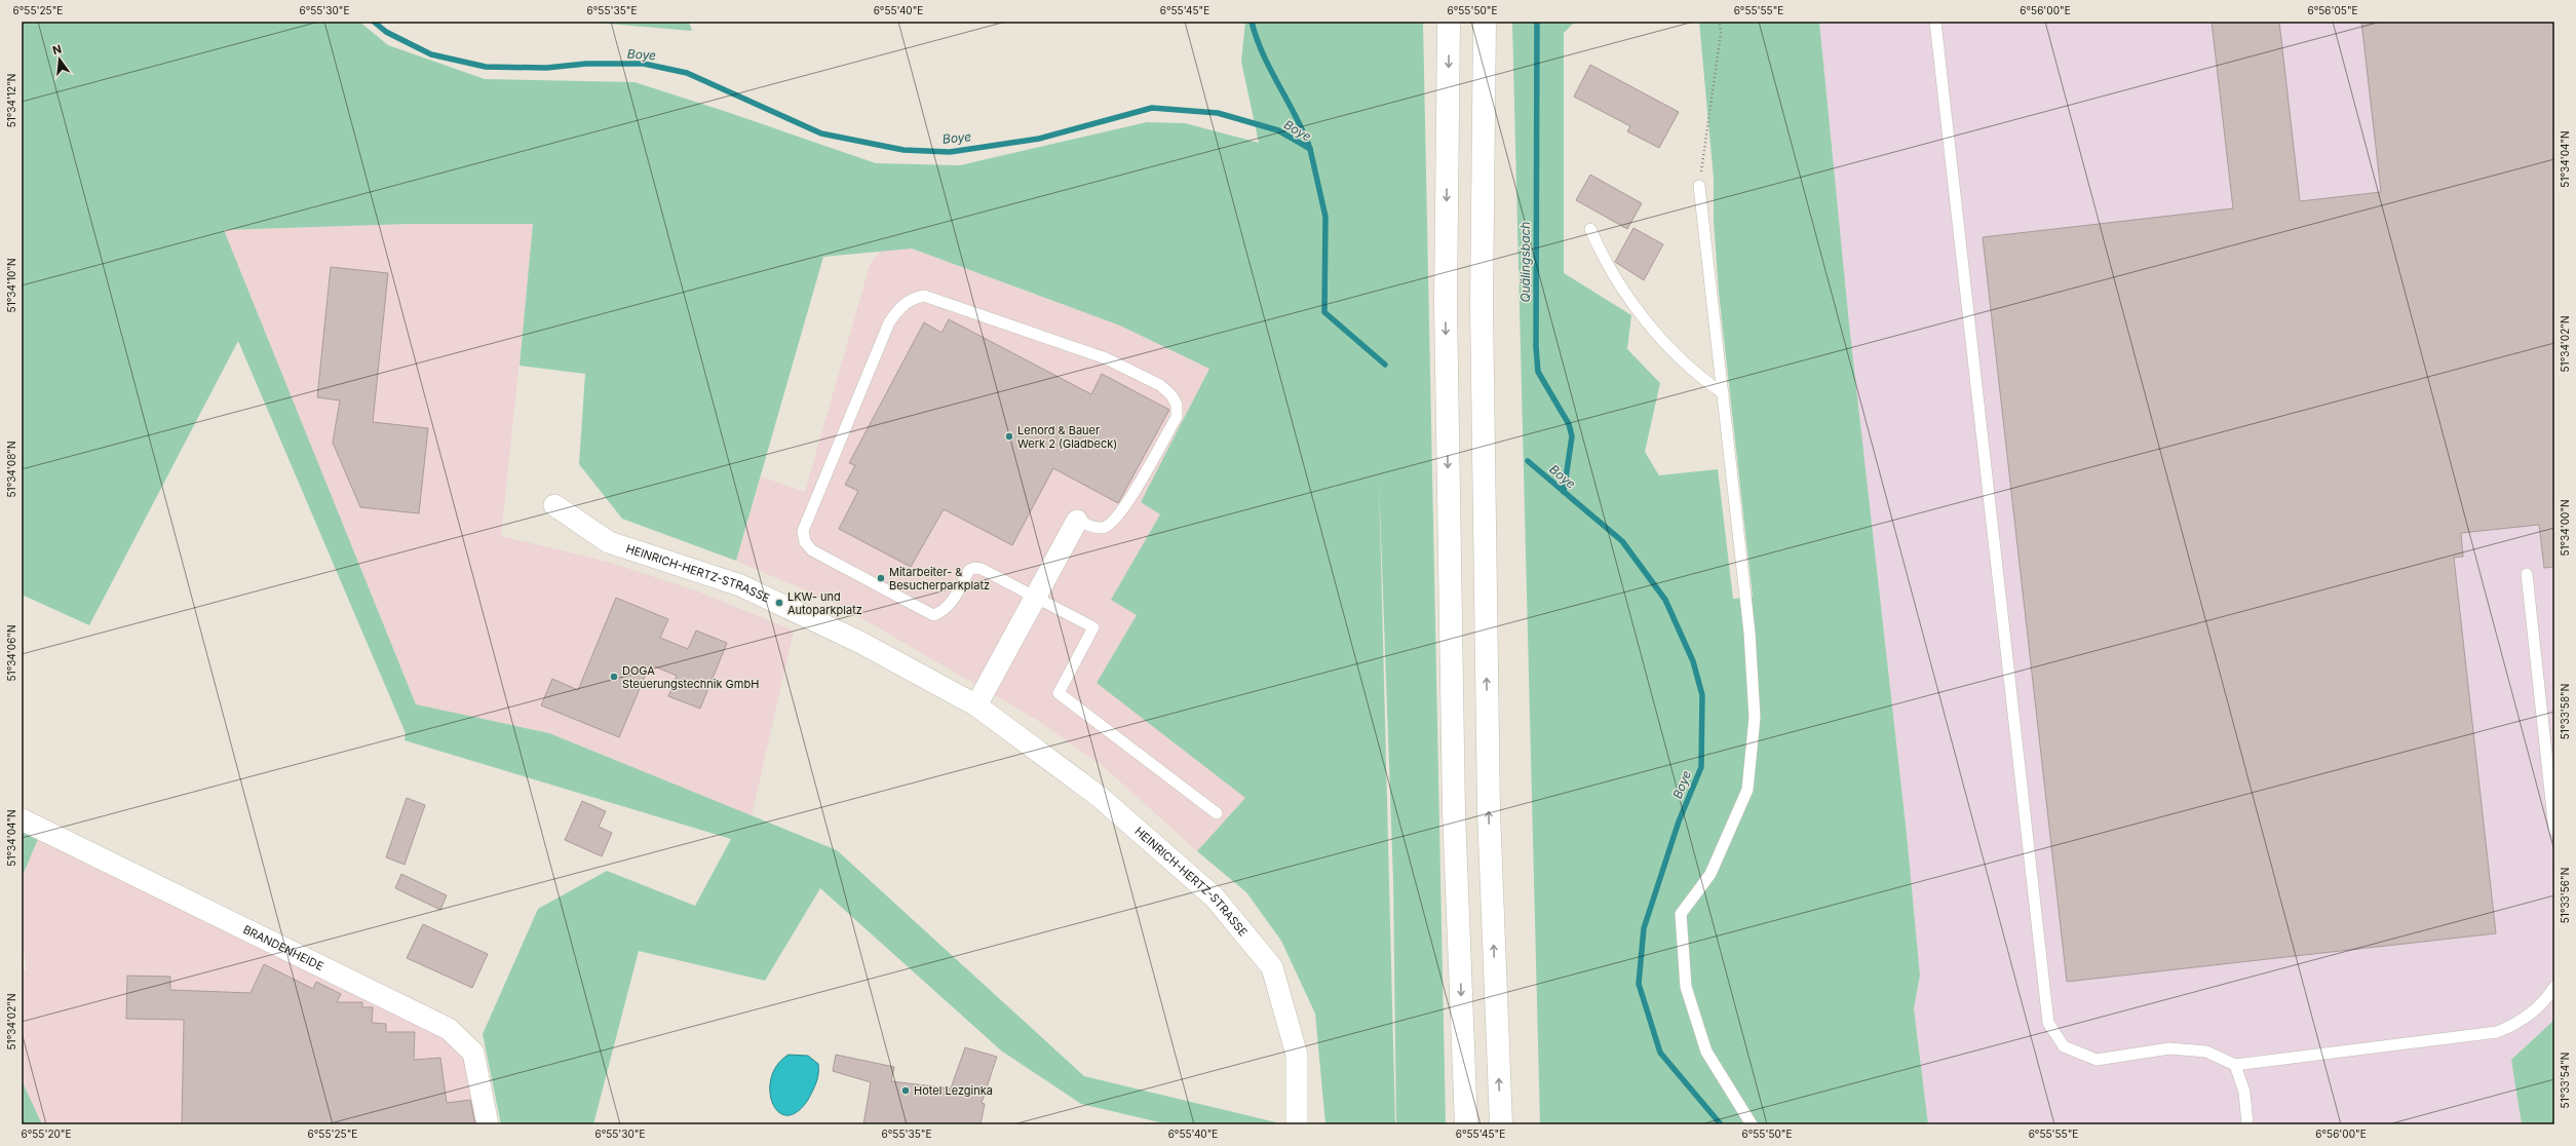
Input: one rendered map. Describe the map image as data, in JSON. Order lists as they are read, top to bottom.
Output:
{
  "streets": {
    "street": ["HEINRICH-HERTZ-STRASSE", "BRANDENHEIDE"]
  },
  "water": ["Boye", "Quälingsbach"],
  "places": [
    "Lenord & Bauer Werk 2 (Gladbeck)",
    "Mitarbeiter- & Besucherparkplatz",
    "LKW- und Autoparkplatz",
    "DOGA Steuerungstechnik GmbH",
    "Hotel Lezginka"
  ],
  "north": "top",
  "coordinates": [
    "6°55'25\"E",
    "6°55'30\"E",
    "6°55'35\"E",
    "6°55'40\"E",
    "6°55'45\"E",
    "6°55'50\"E",
    "6°55'55\"E",
    "6°56'00\"E",
    "6°56'05\"E",
    "51°34'12\"N",
    "51°34'04\"N",
    "51°34'10\"N",
    "51°34'02\"N",
    "51°34'08\"N",
    "51°34'00\"N",
    "51°34'06\"N",
    "51°33'58\"N",
    "51°33'56\"N",
    "51°33'54\"N",
    "6°55'20\"E"
  ]
}
